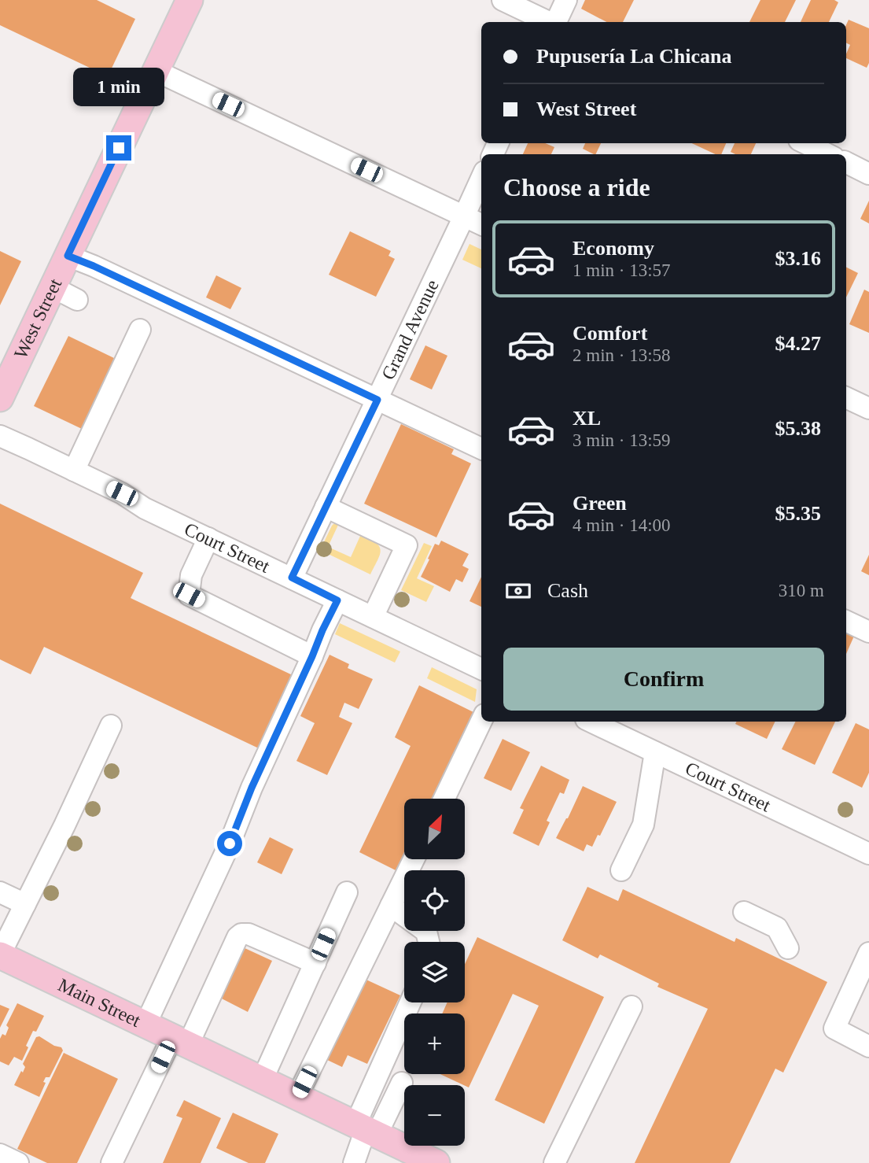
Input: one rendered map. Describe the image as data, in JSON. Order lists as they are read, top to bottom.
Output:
{
  "streets": {
    "main road": ["West Street", "Main Street"],
    "street": ["Grand Avenue", "Court Street"]
  },
  "crossings": [
    ["Grand Avenue", "Court Street"]
  ],
  "north": "top right",
  "page": {
    "banner": ["Pupusería La Chicana", "West Street"],
    "bubble": "1 min",
    "heading": "Choose a ride",
    "list": [
      {
        "name": "Economy",
        "note": "1 min · 13:57",
        "value": "$3.16"
      },
      {
        "name": "Comfort",
        "note": "2 min · 13:58",
        "value": "$4.27"
      },
      {
        "name": "XL",
        "note": "3 min · 13:59",
        "value": "$5.38"
      },
      {
        "name": "Green",
        "note": "4 min · 14:00",
        "value": "$5.35"
      }
    ],
    "pay": ["Cash", "310 m"],
    "buttons": "Confirm",
    "map_buttons": ["+", "−"]
  }
}
